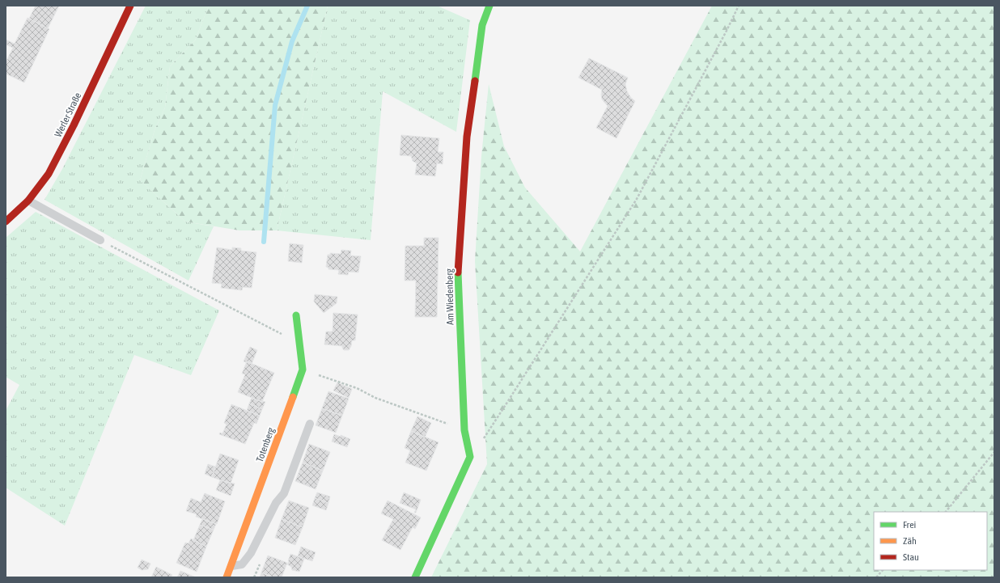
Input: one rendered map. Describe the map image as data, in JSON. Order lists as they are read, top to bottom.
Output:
{
  "streets": {
    "street": ["Werler Straße", "Am Wiedenberg", "Totenberg"]
  },
  "legend": ["Frei", "Zäh", "Stau"]
}
